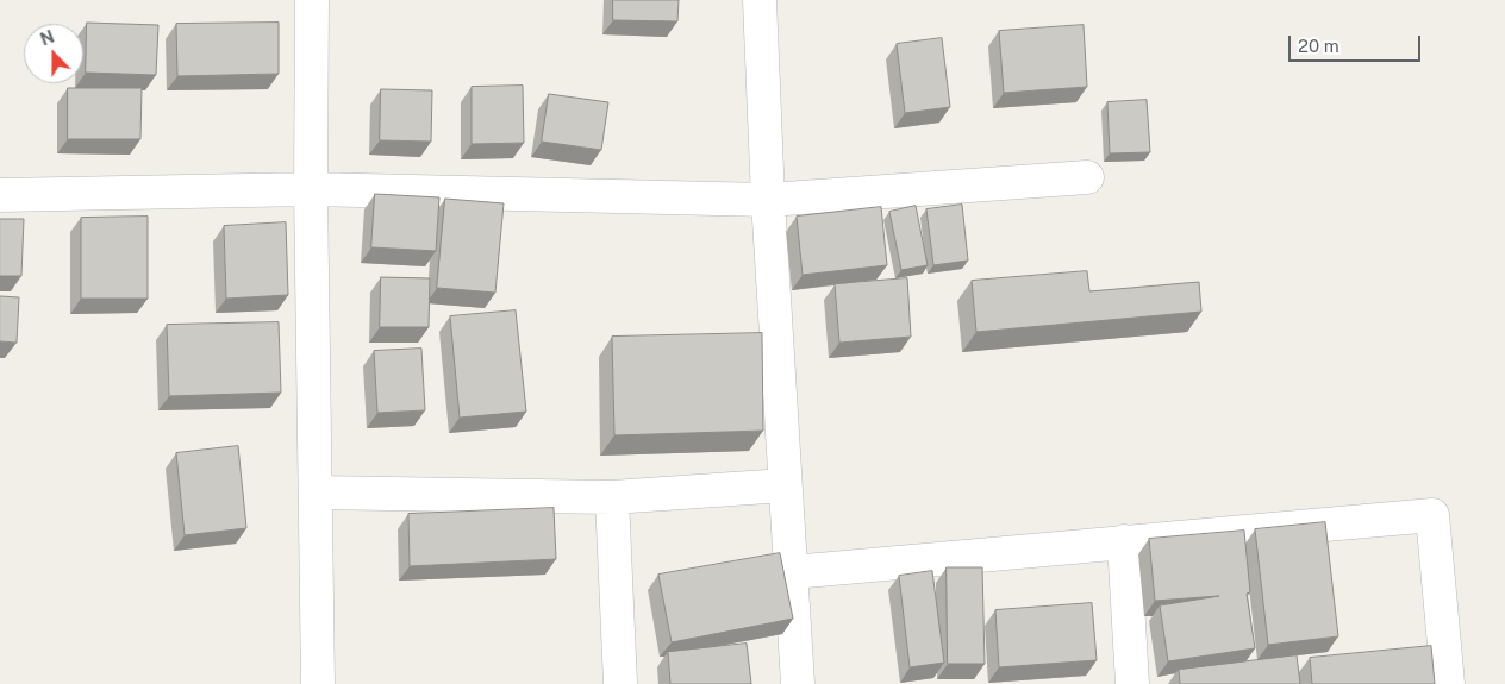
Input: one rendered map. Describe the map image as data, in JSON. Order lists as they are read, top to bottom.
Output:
{
  "scale_bar": "20 m",
  "north": "top"
}
